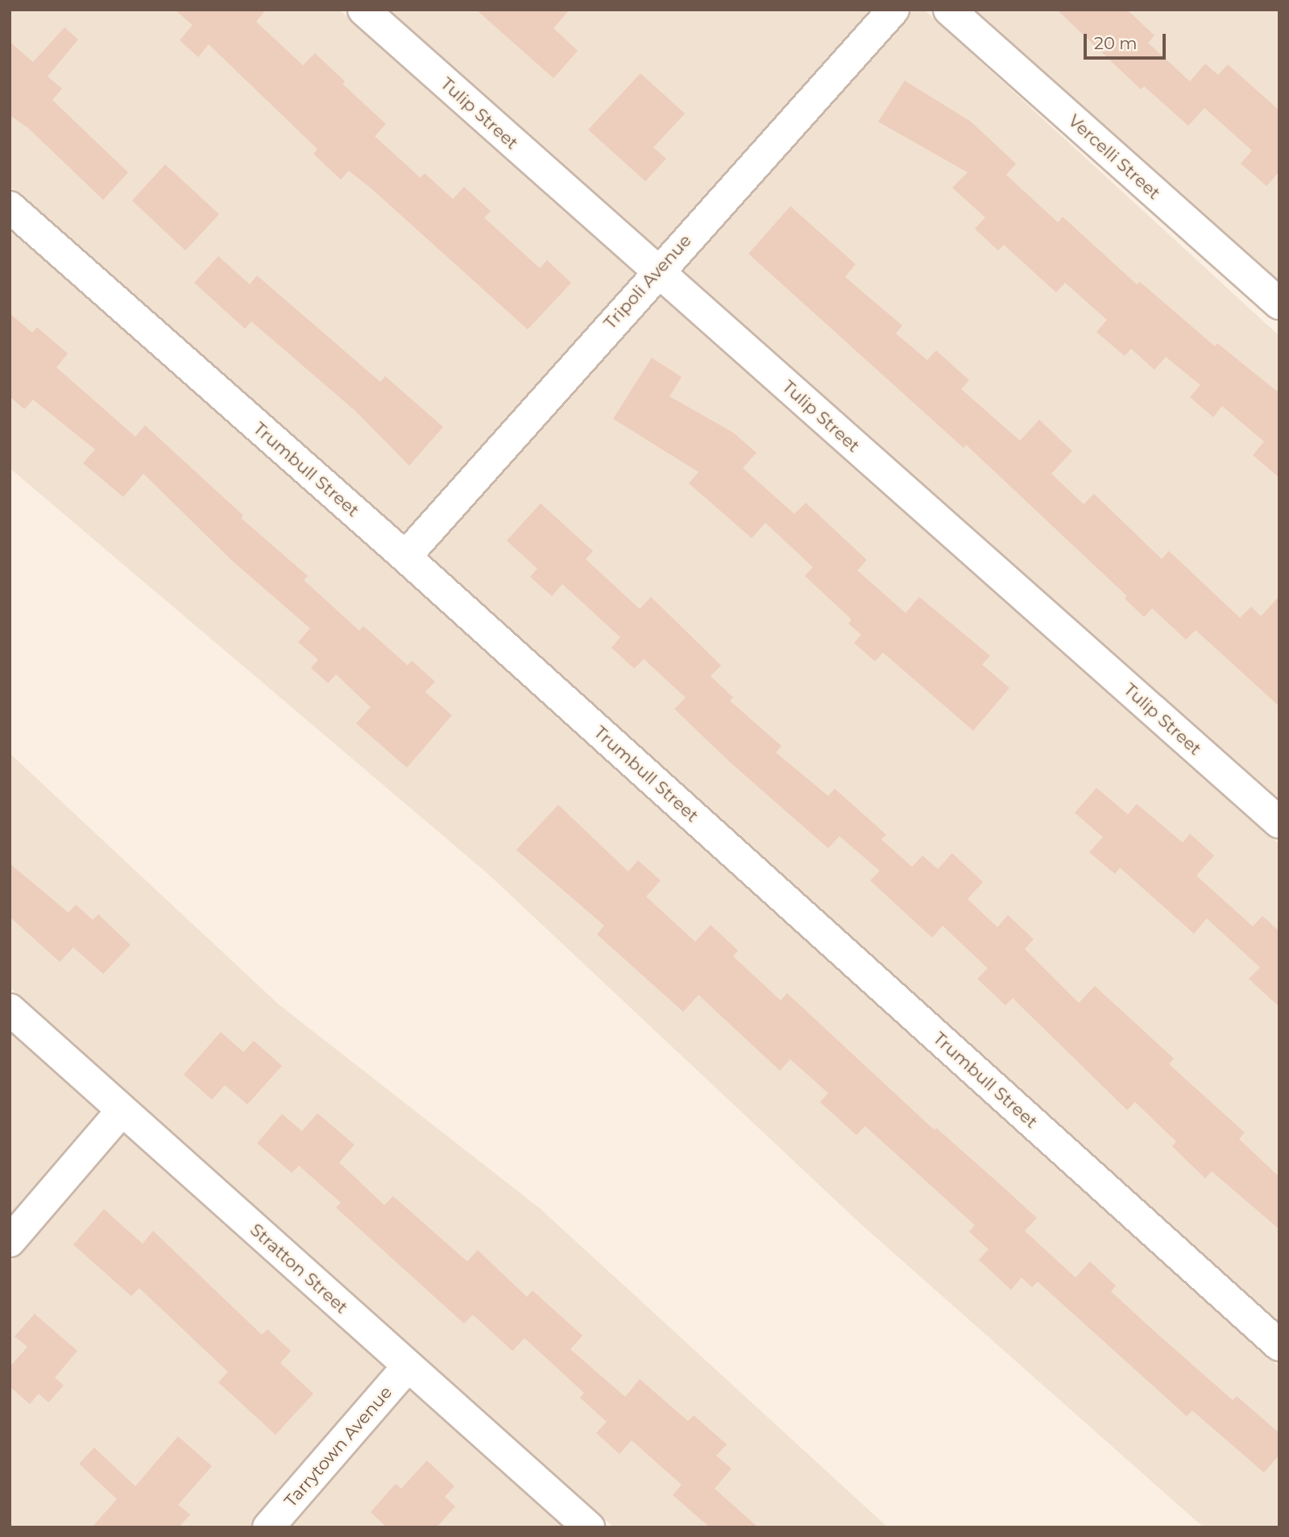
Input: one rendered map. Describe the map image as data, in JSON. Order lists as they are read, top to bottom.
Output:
{
  "streets": {
    "street": [
      "Tulip Street",
      "Vercelli Street",
      "Tripoli Avenue",
      "Trumbull Street",
      "Stratton Street",
      "Tarrytown Avenue"
    ]
  },
  "crossings": [
    ["Tulip Street", "Tripoli Avenue"],
    ["Tripoli Avenue", "Trumbull Street"],
    ["Stratton Street", "Tarrytown Avenue"]
  ],
  "scale_bar": "20 m"
}
